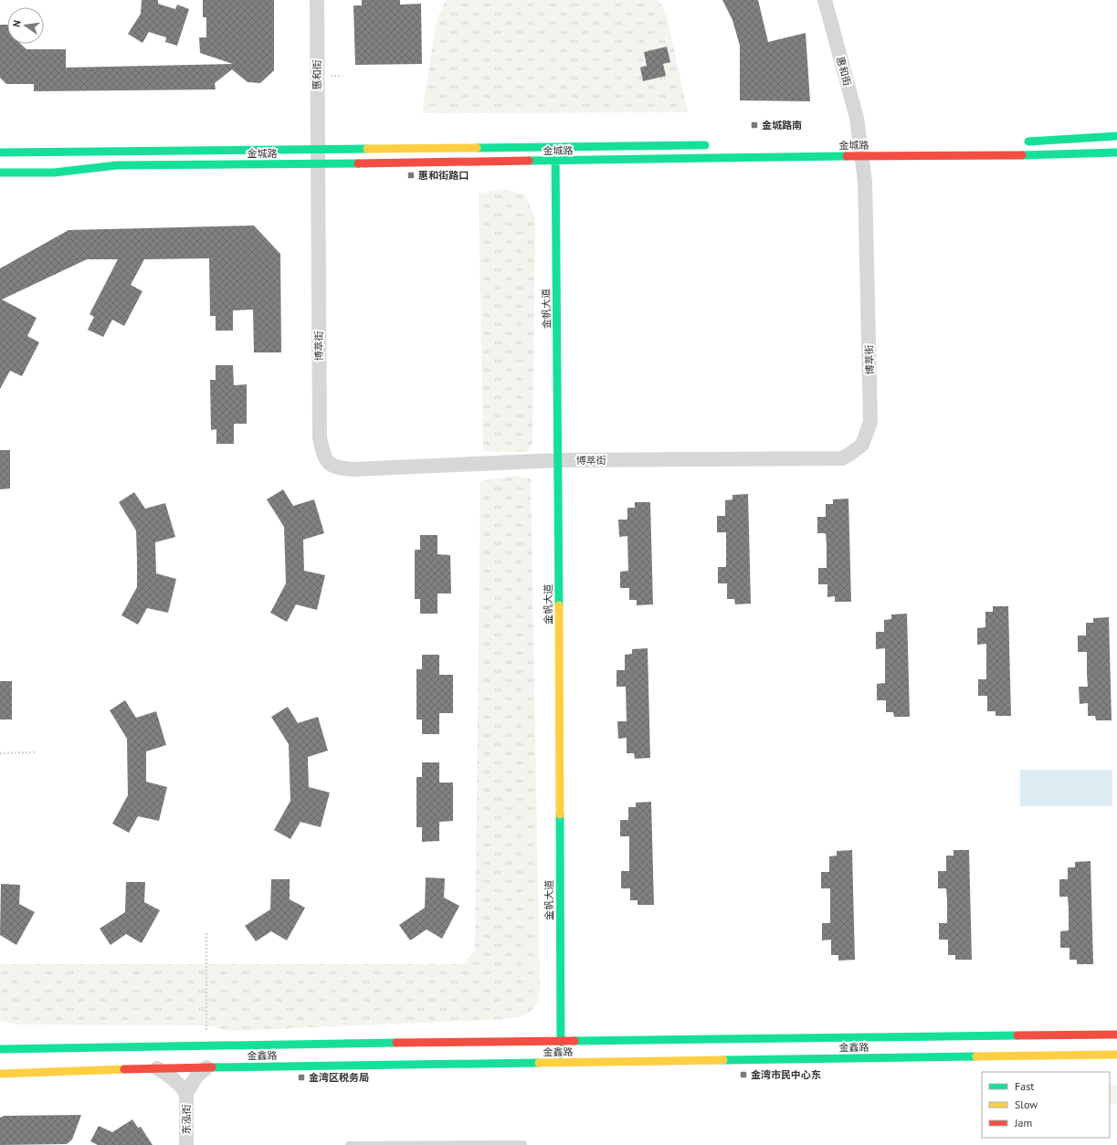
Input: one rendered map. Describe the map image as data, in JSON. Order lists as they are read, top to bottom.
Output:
{
  "streets": {
    "street": [
      "惠和街",
      "金城路",
      "金帆大道",
      "博萃街",
      "金鑫路",
      "东泓街"
    ]
  },
  "crossings": [
    ["惠和街", "金城路"],
    ["惠和街", "博萃街"],
    ["金城路", "金帆大道"],
    ["金城路", "博萃街"],
    ["金帆大道", "博萃街"],
    ["金帆大道", "金鑫路"],
    ["金鑫路", "东泓街"]
  ],
  "places": {
    "transit": [
      "金城路南",
      "惠和街路口",
      "金湾市民中心东",
      "金湾区税务局"
    ]
  },
  "legend": ["Fast", "Slow", "Jam"],
  "north": "left"
}
